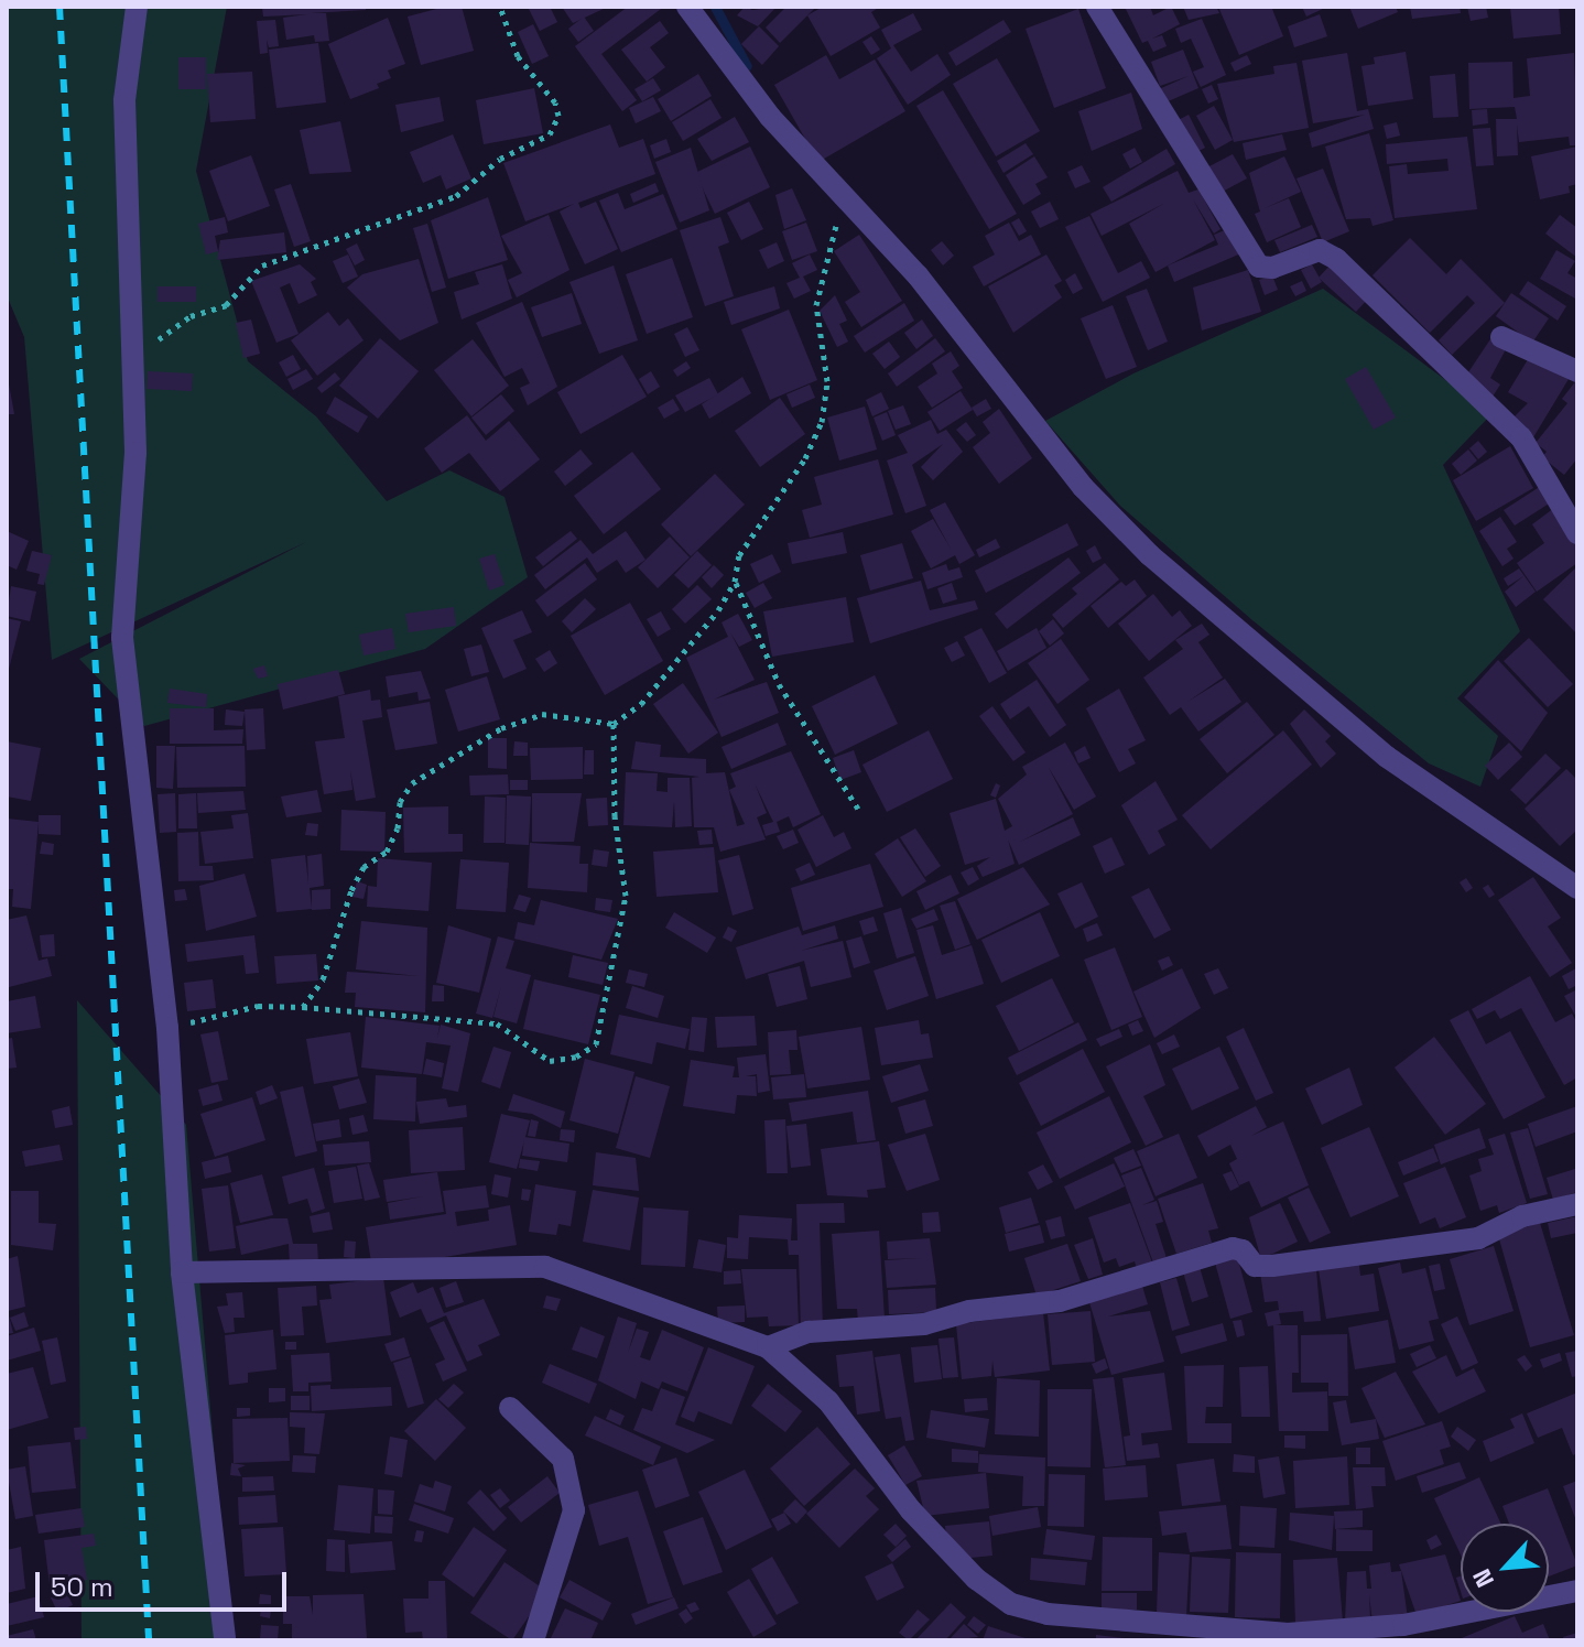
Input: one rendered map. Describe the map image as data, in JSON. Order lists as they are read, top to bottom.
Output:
{
  "scale_bar": "50 m",
  "north": "bottom left"
}
